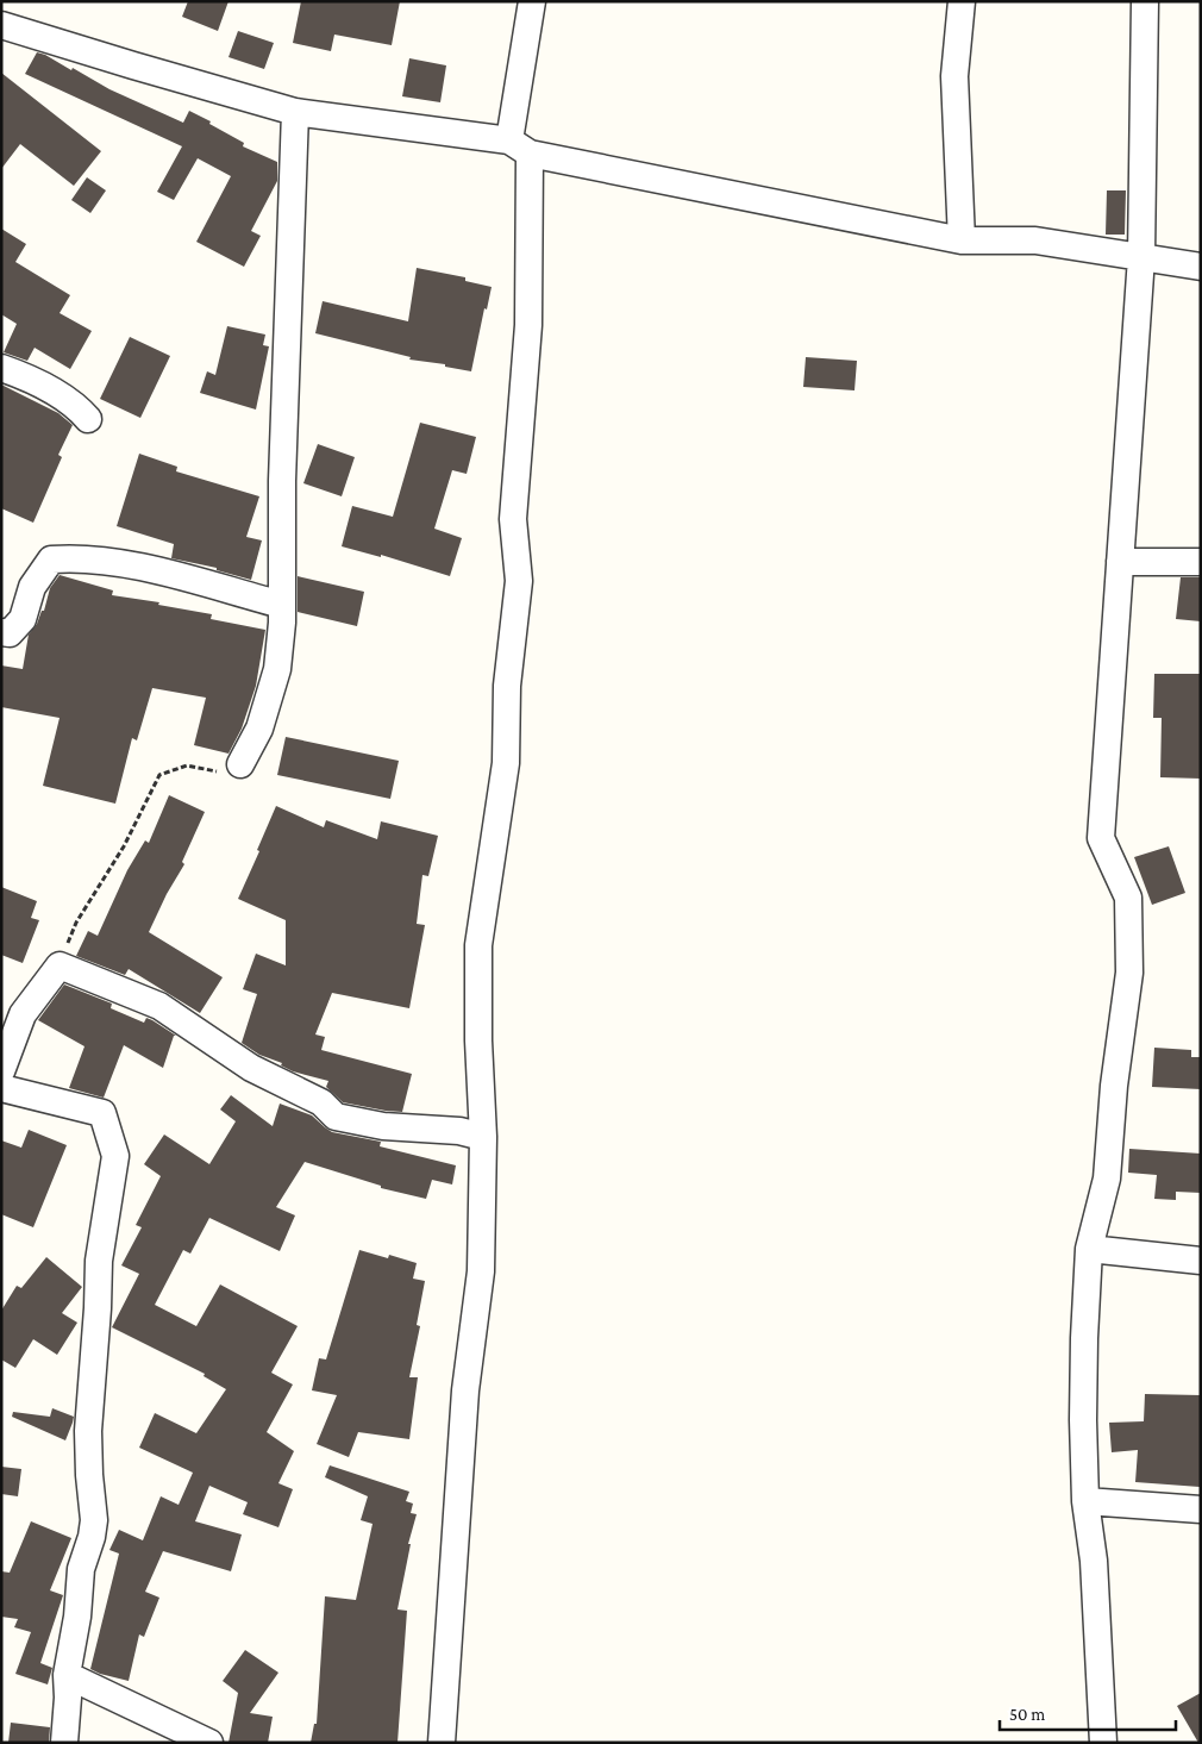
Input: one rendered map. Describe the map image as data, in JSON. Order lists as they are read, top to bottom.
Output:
{
  "scale_bar": "50 m"
}
